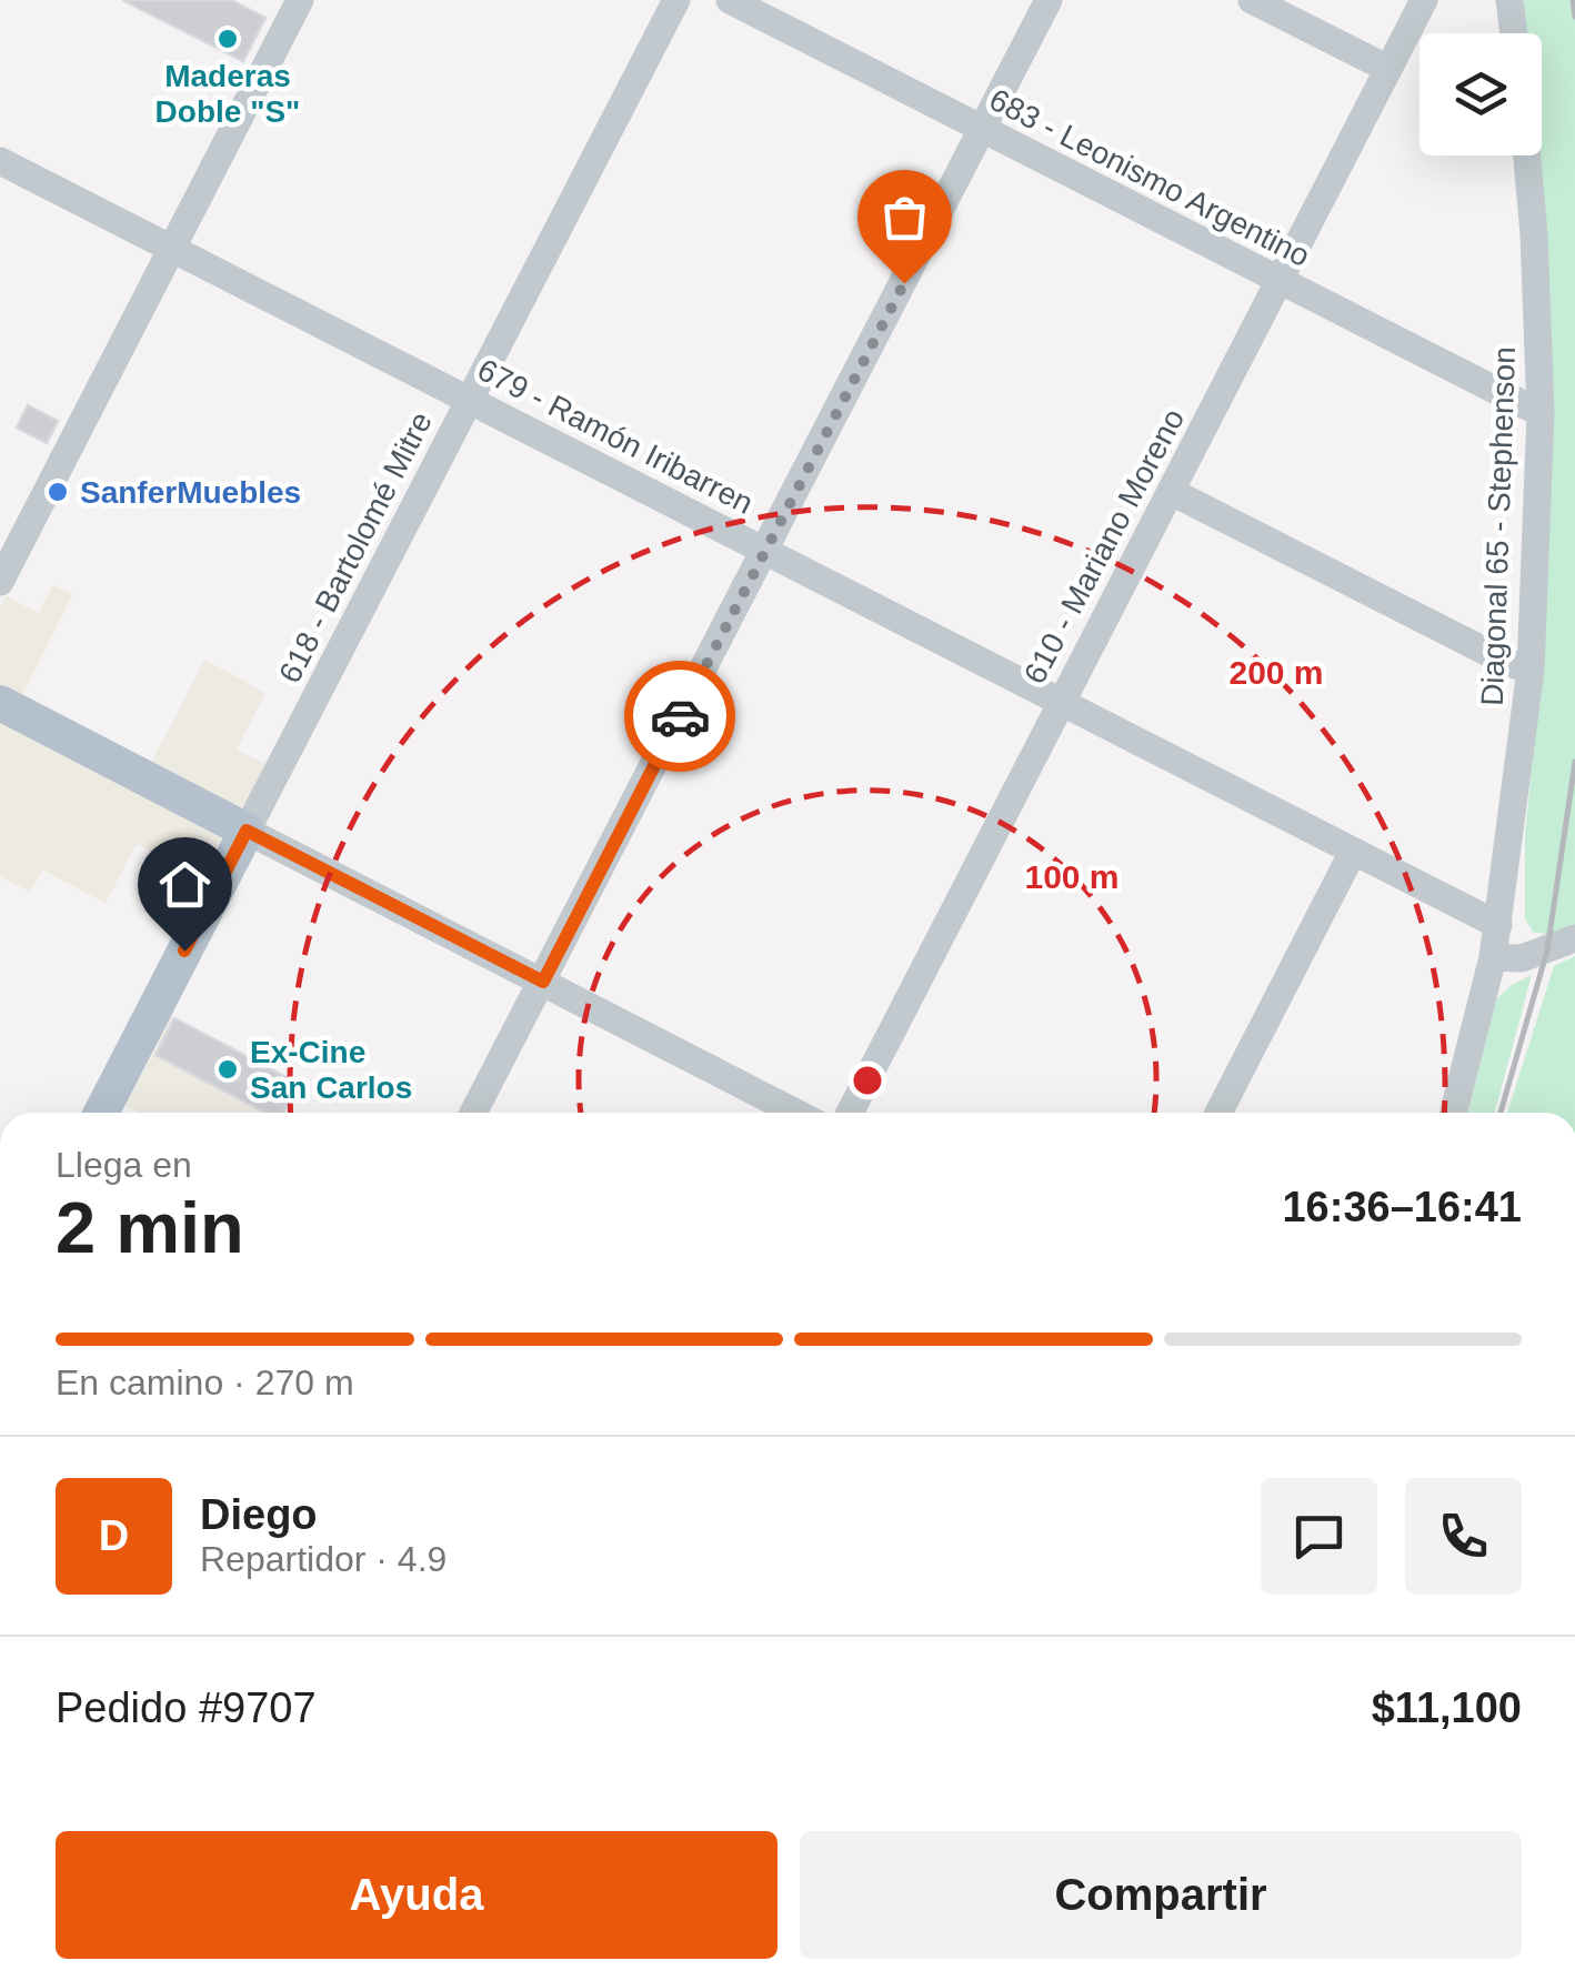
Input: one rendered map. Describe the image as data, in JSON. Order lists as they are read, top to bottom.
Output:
{
  "streets": {
    "street": [
      "683 - Leonismo Argentino",
      "679 - Ramón Iribarren",
      "Diagonal 65 - Stephenson",
      "610 - Mariano Moreno",
      "618 - Bartolomé Mitre"
    ]
  },
  "crossings": [
    ["683 - Leonismo Argentino", "Diagonal 65 - Stephenson"],
    ["683 - Leonismo Argentino", "610 - Mariano Moreno"],
    ["679 - Ramón Iribarren", "Diagonal 65 - Stephenson"],
    ["679 - Ramón Iribarren", "610 - Mariano Moreno"],
    ["679 - Ramón Iribarren", "618 - Bartolomé Mitre"]
  ],
  "places": ["Maderas Doble \"S\"", "SanferMuebles", "Ex-Cine San Carlos"],
  "page": {
    "heading": ["2 min", "Llega en", "16:36–16:41"],
    "panel": [
      "Diego",
      "Repartidor · 4.9",
      "Pedido #9707",
      "$11,100"
    ],
    "bar": "En camino · 270 m",
    "round": "D",
    "buttons": ["Ayuda", "Compartir"]
  },
  "rings": ["200 m", "100 m"]
}
